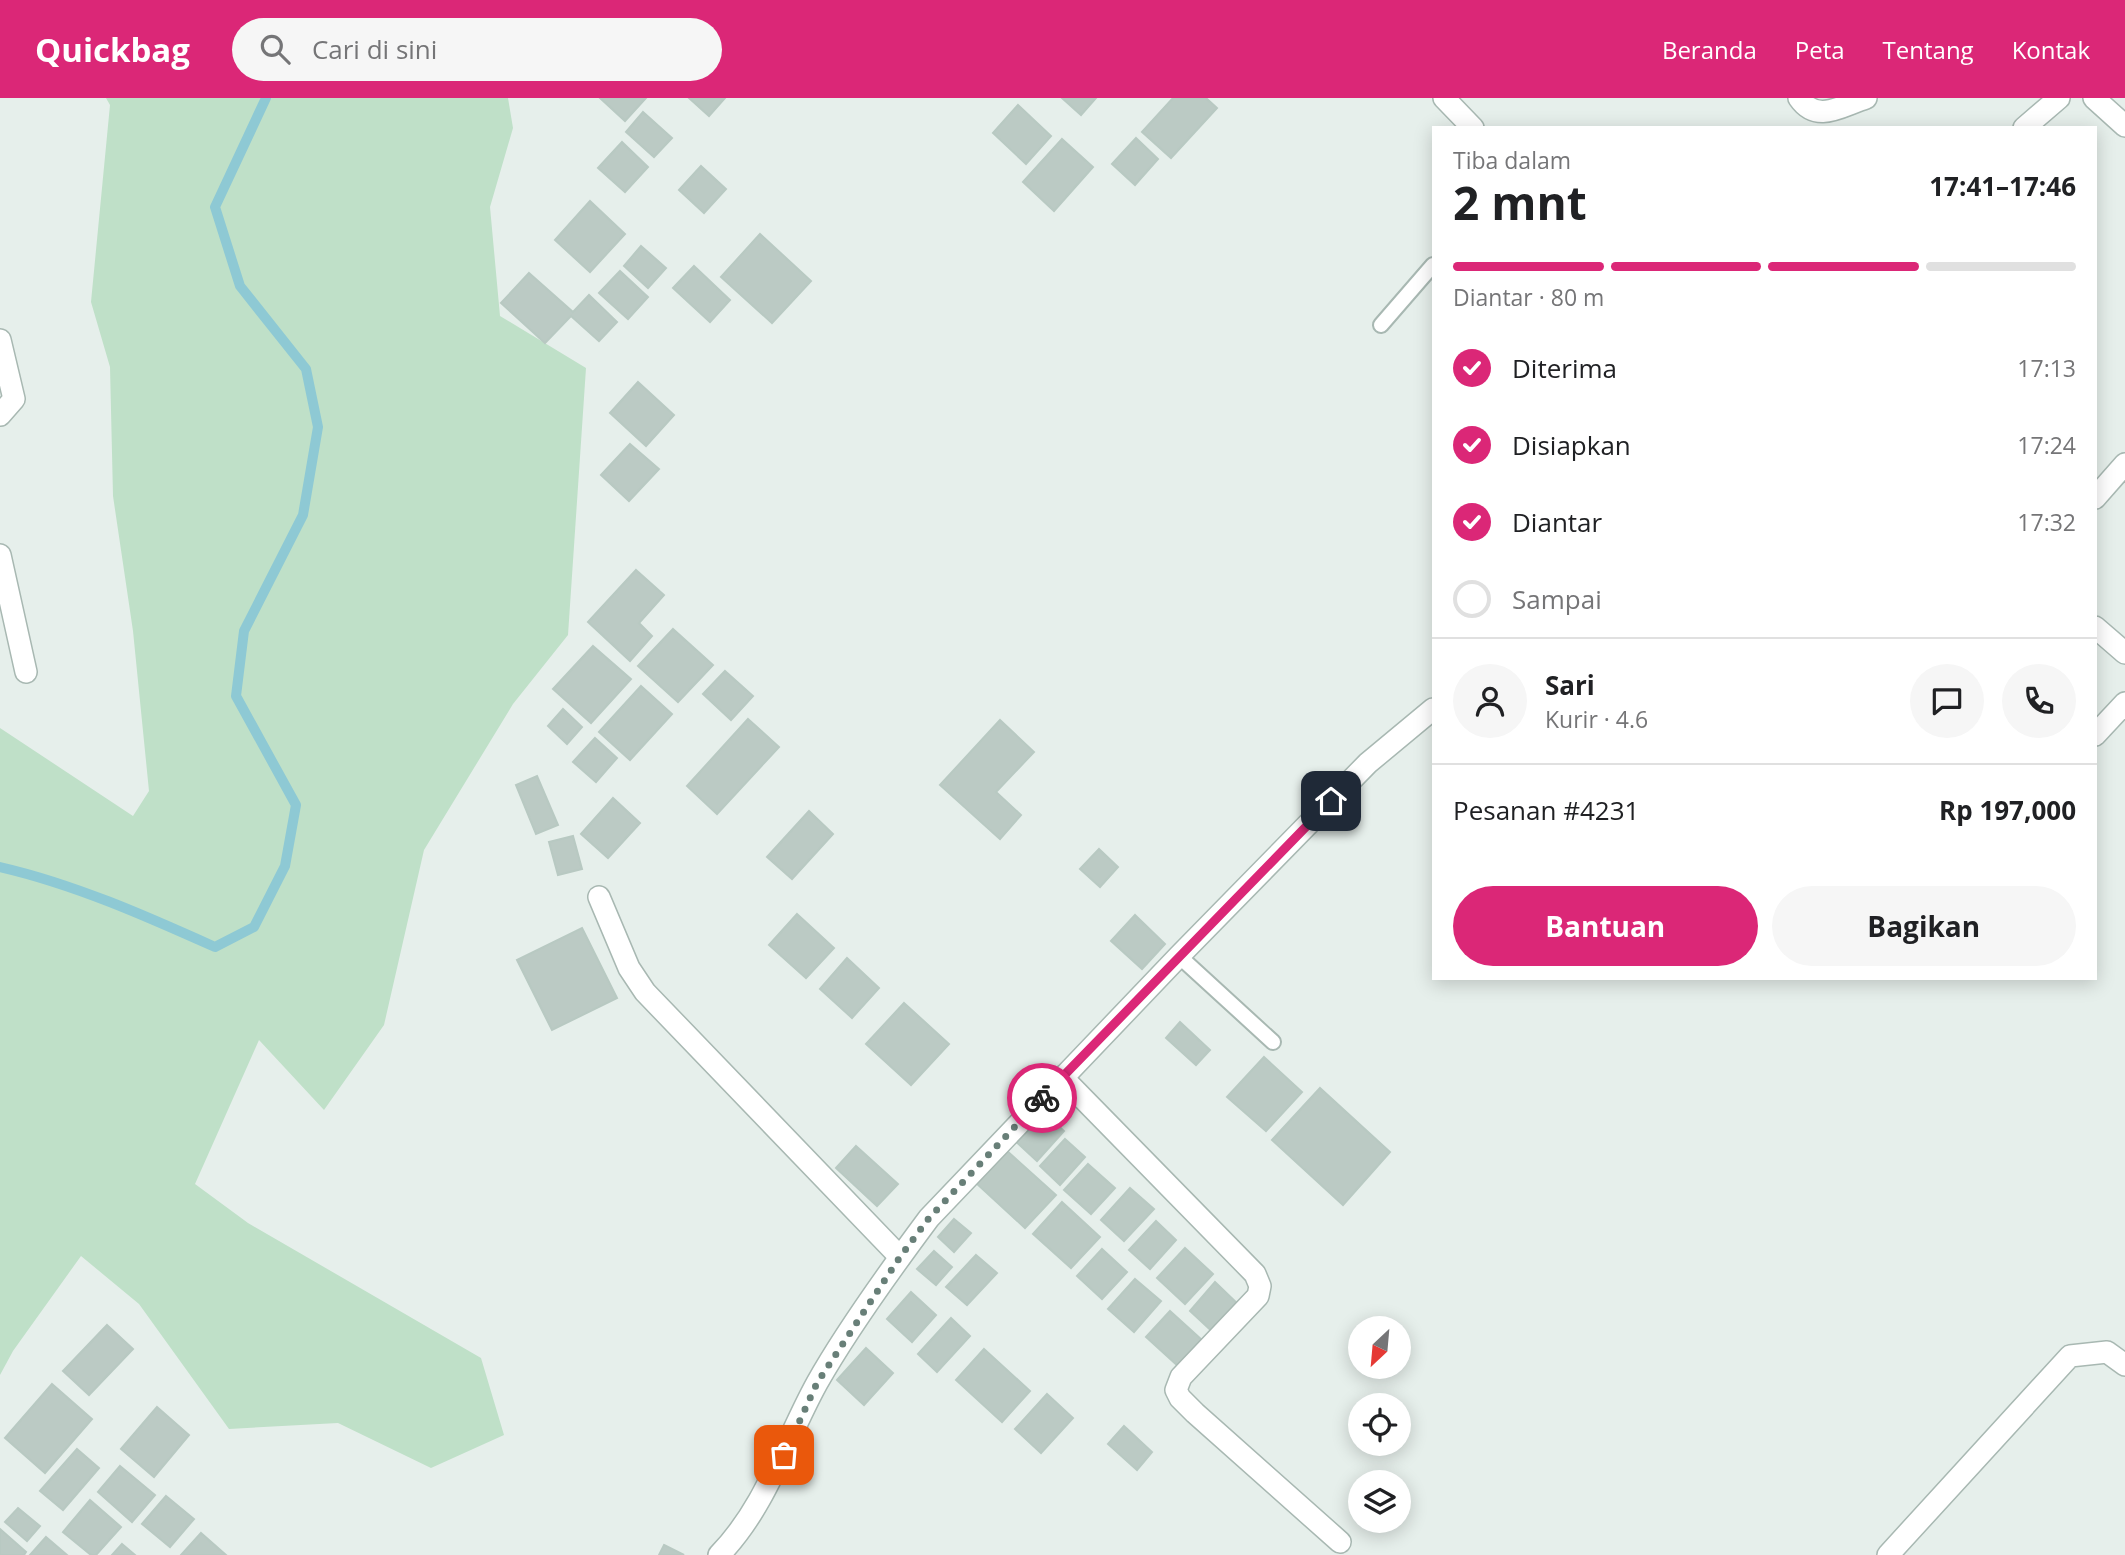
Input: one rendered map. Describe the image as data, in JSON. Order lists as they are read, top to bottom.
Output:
{
  "north": "bottom left",
  "page": {
    "header": "Quickbag",
    "search": "Cari di sini",
    "nav": [
      "Beranda",
      "Peta",
      "Tentang",
      "Kontak"
    ],
    "heading": ["2 mnt", "Tiba dalam", "17:41–17:46"],
    "panel": [
      "Sari",
      "Kurir · 4.6",
      "Pesanan #4231",
      "Rp 197,000"
    ],
    "bar": "Diantar · 80 m",
    "list": [
      ["Diterima", "17:13"],
      ["Disiapkan", "17:24"],
      ["Diantar", "17:32"],
      "Sampai"
    ],
    "buttons": ["Bantuan", "Bagikan"]
  }
}
